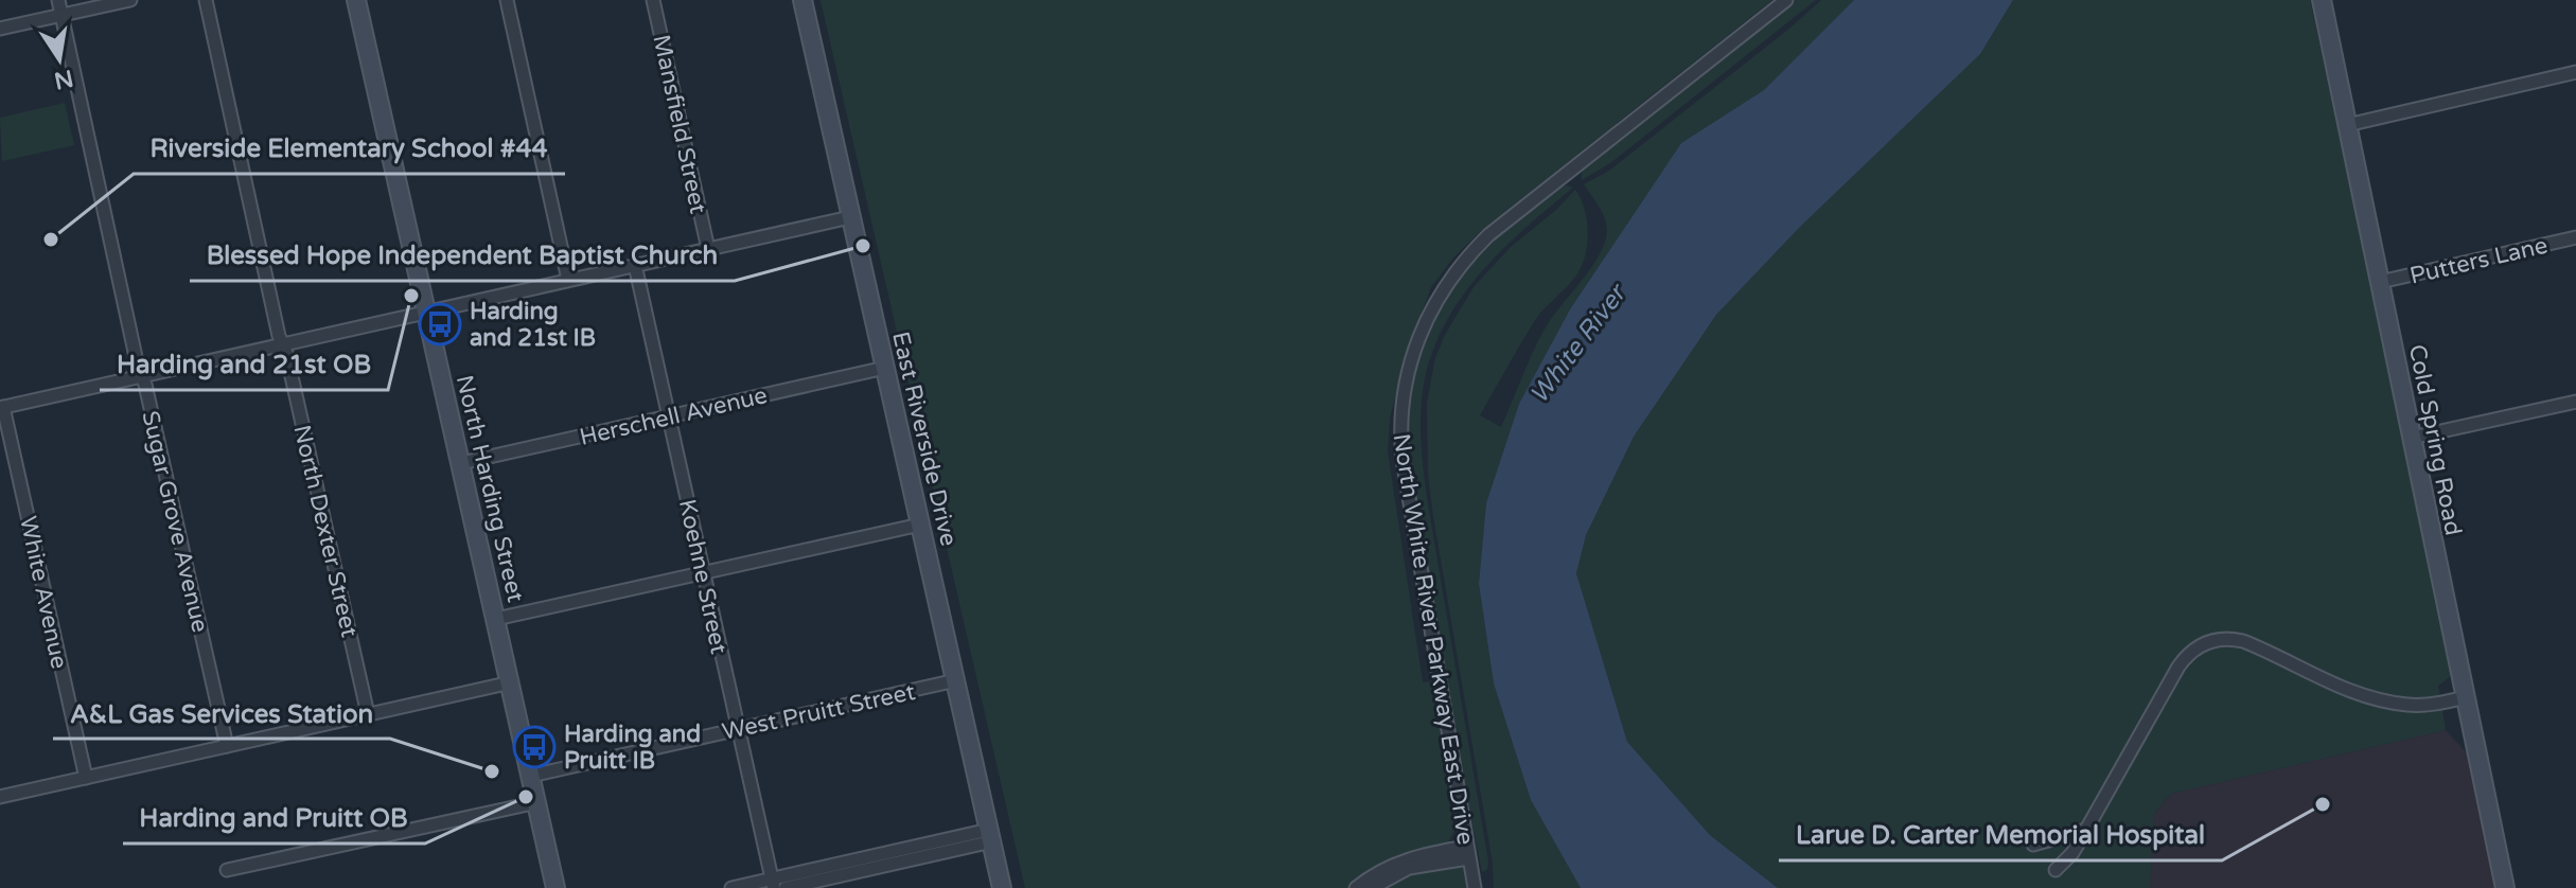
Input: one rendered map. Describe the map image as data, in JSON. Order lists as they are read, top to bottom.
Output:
{
  "streets": {
    "street": [
      "Mansfield Street",
      "Putters Lane",
      "Herschell Avenue",
      "East Riverside Drive",
      "Cold Spring Road",
      "North Harding Street",
      "Sugar Grove Avenue",
      "North Dexter Street",
      "Koehne Street",
      "White Avenue",
      "North White River Parkway East Drive",
      "West Pruitt Street"
    ]
  },
  "crossings": [
    ["Putters Lane", "Cold Spring Road"],
    ["Herschell Avenue", "East Riverside Drive"],
    ["Herschell Avenue", "North Harding Street"],
    ["Herschell Avenue", "Koehne Street"],
    ["East Riverside Drive", "West Pruitt Street"],
    ["North Harding Street", "West Pruitt Street"],
    ["Koehne Street", "West Pruitt Street"]
  ],
  "water": ["White River"],
  "places": {
    "other": [
      "Riverside Elementary School #44",
      "Blessed Hope Independent Baptist Church",
      "Harding and 21st OB",
      "A&L Gas Services Station",
      "Harding and Pruitt OB",
      "Larue D. Carter Memorial Hospital"
    ],
    "bus stop": ["Harding and 21st IB", "Harding and Pruitt IB"]
  },
  "north": "bottom"
}
